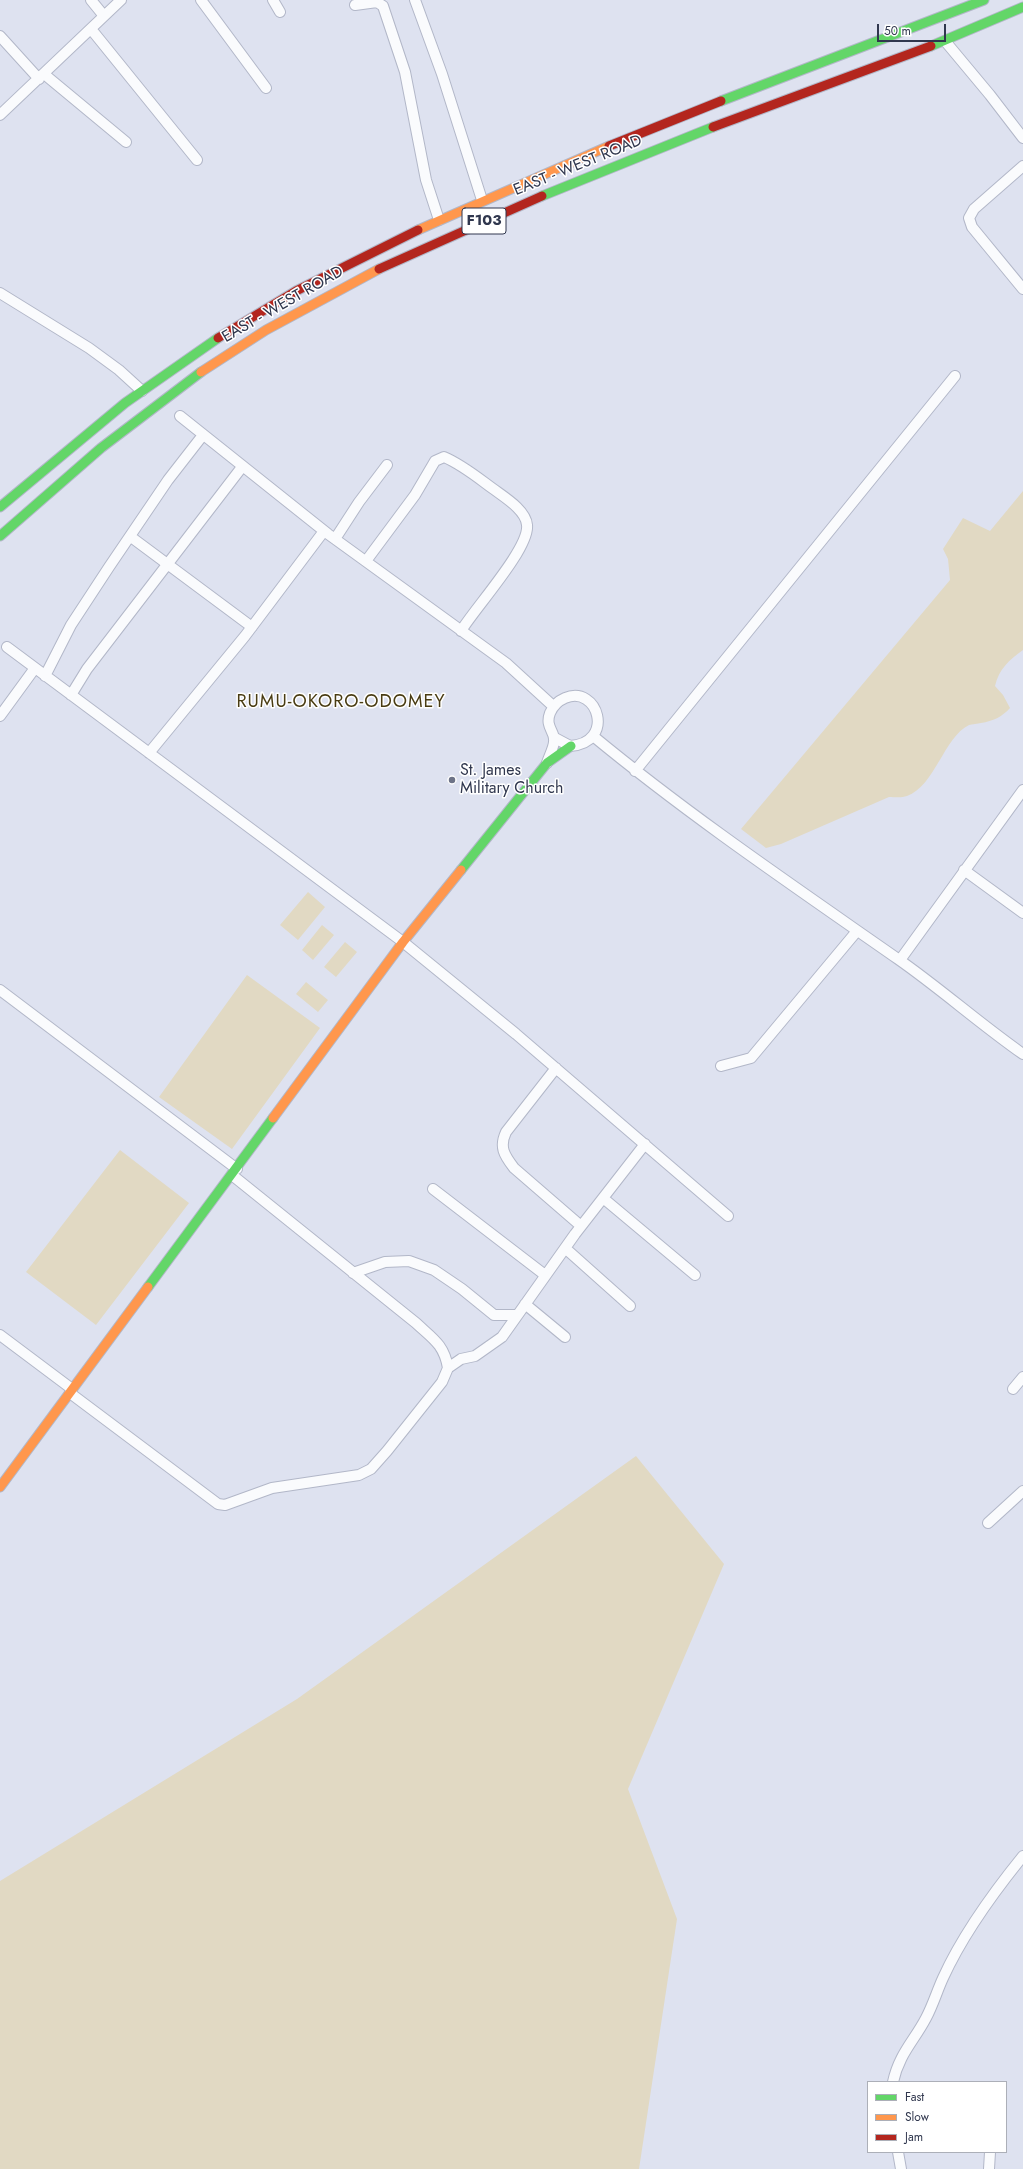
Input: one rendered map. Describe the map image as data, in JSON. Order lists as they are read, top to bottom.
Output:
{
  "streets": {
    "main road": ["EAST - WEST ROAD", "F103"]
  },
  "districts": ["RUMU-OKORO-ODOMEY"],
  "places": ["St. James Military Church"],
  "legend": ["Fast", "Slow", "Jam"],
  "scale_bar": "50 m"
}
